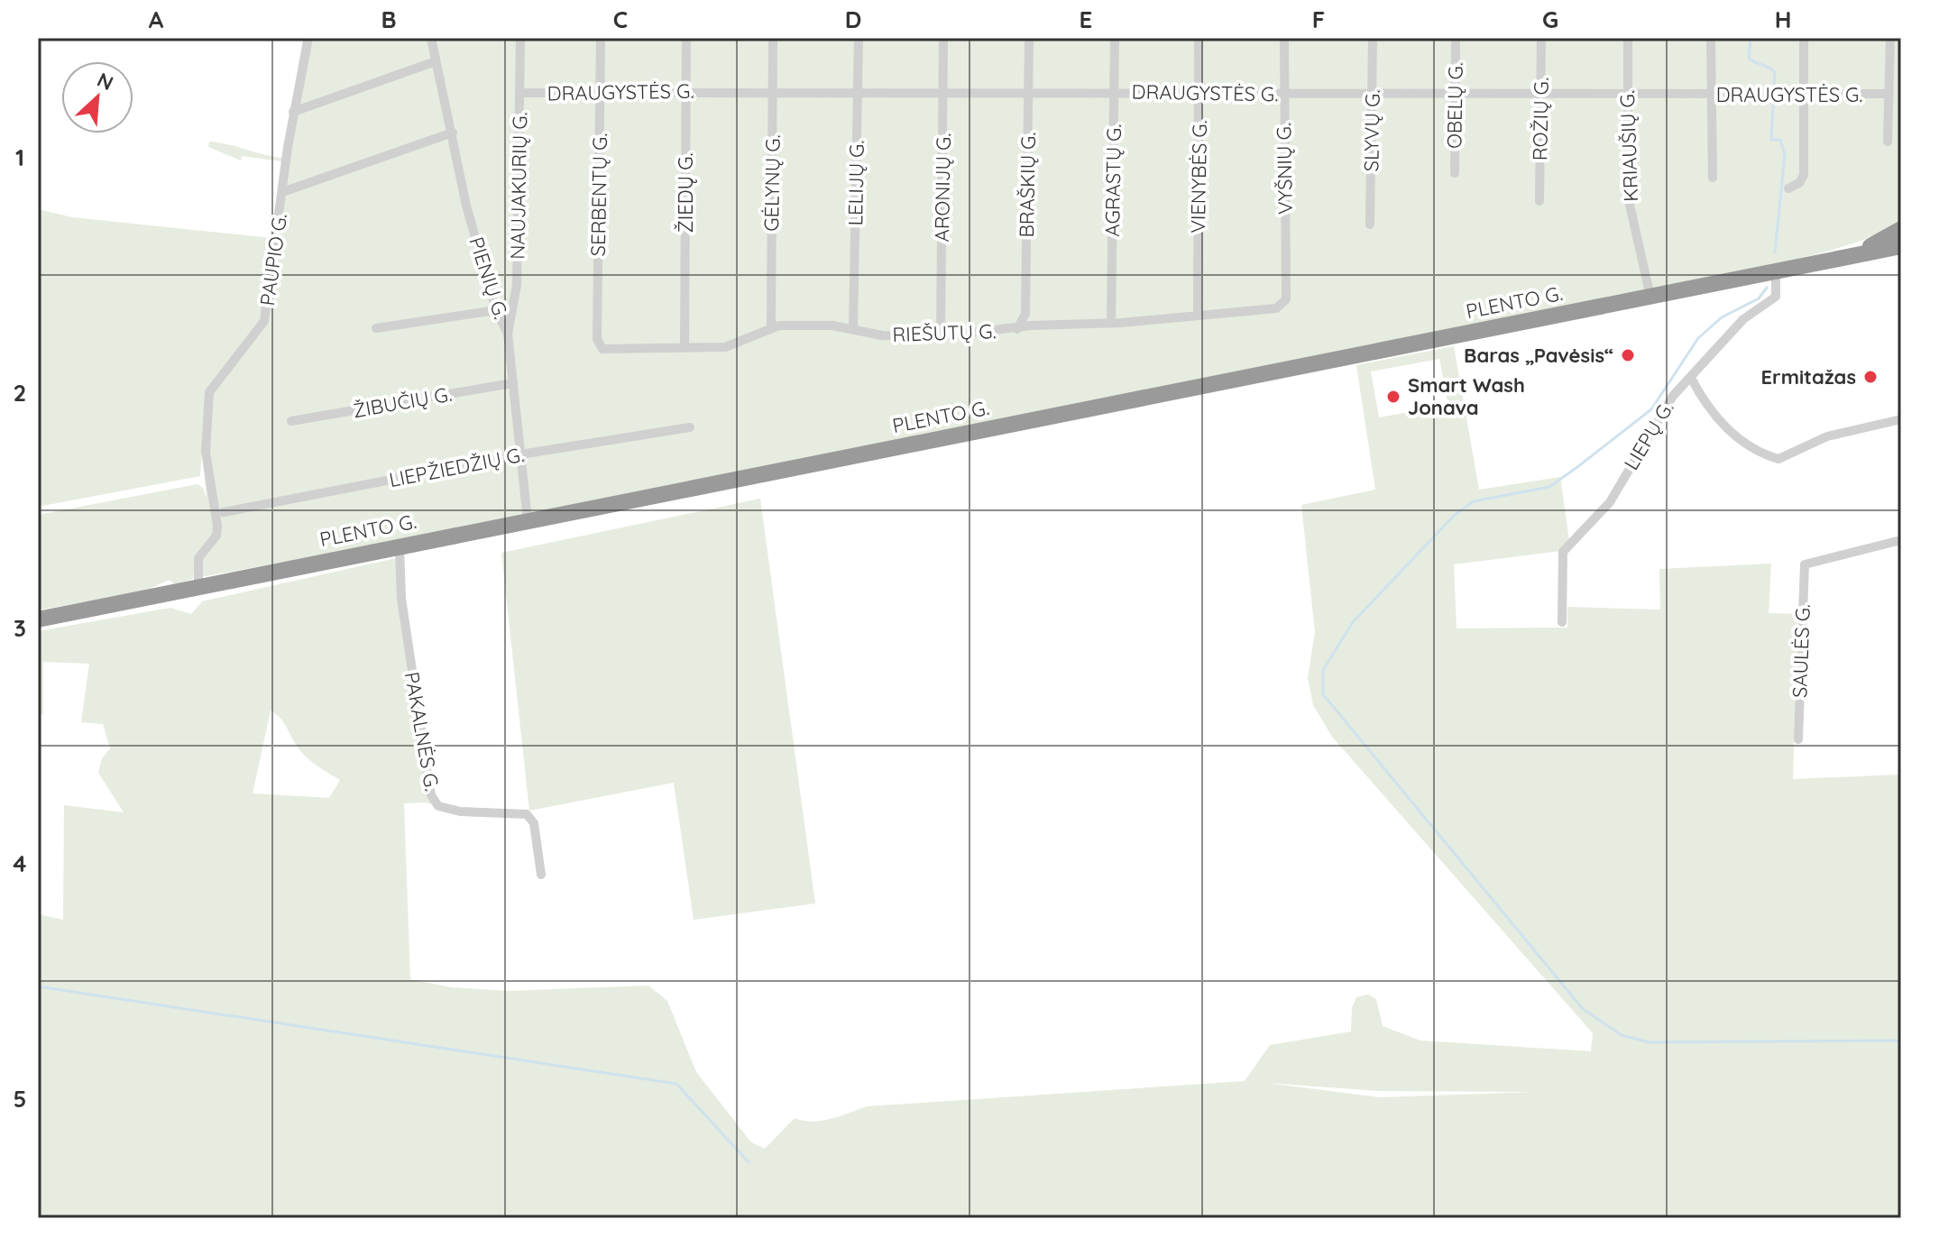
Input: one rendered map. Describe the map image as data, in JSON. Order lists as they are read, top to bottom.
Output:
{
  "streets": {
    "highway": ["PLENTO G."],
    "street": [
      "DRAUGYSTĖS G.",
      "OBELŲ G.",
      "ROŽIŲ G.",
      "SLYVŲ G.",
      "KRIAUŠIŲ G.",
      "VYŠNIŲ G.",
      "VIENYBĖS G.",
      "AGRASTŲ G.",
      "GĖLYNŲ G.",
      "LELIJŲ G.",
      "BRAŠKIŲ G.",
      "NAUJAKURIŲ G.",
      "ARONIJŲ G.",
      "ŽIEDŲ G.",
      "SERBENTŲ G.",
      "PAUPIO G.",
      "PIENIŲ G.",
      "RIEŠUTŲ G.",
      "ŽIBUČIŲ G.",
      "LIEPŲ G.",
      "LIEPŽIEDŽIŲ G.",
      "SAULĖS G.",
      "PAKALNĖS G."
    ]
  },
  "crossings": [
    ["DRAUGYSTĖS G.", "OBELŲ G."],
    ["DRAUGYSTĖS G.", "ROŽIŲ G."],
    ["DRAUGYSTĖS G.", "SLYVŲ G."],
    ["DRAUGYSTĖS G.", "KRIAUŠIŲ G."],
    ["DRAUGYSTĖS G.", "VYŠNIŲ G."],
    ["DRAUGYSTĖS G.", "VIENYBĖS G."],
    ["DRAUGYSTĖS G.", "AGRASTŲ G."],
    ["DRAUGYSTĖS G.", "GĖLYNŲ G."],
    ["DRAUGYSTĖS G.", "LELIJŲ G."],
    ["DRAUGYSTĖS G.", "BRAŠKIŲ G."],
    ["DRAUGYSTĖS G.", "NAUJAKURIŲ G."],
    ["DRAUGYSTĖS G.", "ARONIJŲ G."],
    ["DRAUGYSTĖS G.", "ŽIEDŲ G."],
    ["DRAUGYSTĖS G.", "SERBENTŲ G."],
    ["KRIAUŠIŲ G.", "PLENTO G."],
    ["VYŠNIŲ G.", "RIEŠUTŲ G."],
    ["VIENYBĖS G.", "RIEŠUTŲ G."],
    ["AGRASTŲ G.", "RIEŠUTŲ G."],
    ["GĖLYNŲ G.", "RIEŠUTŲ G."],
    ["LELIJŲ G.", "RIEŠUTŲ G."],
    ["BRAŠKIŲ G.", "RIEŠUTŲ G."],
    ["NAUJAKURIŲ G.", "PIENIŲ G."],
    ["ARONIJŲ G.", "RIEŠUTŲ G."],
    ["ŽIEDŲ G.", "RIEŠUTŲ G."],
    ["SERBENTŲ G.", "RIEŠUTŲ G."],
    ["PAUPIO G.", "PLENTO G."],
    ["PIENIŲ G.", "PLENTO G."],
    ["PIENIŲ G.", "ŽIBUČIŲ G."],
    ["PIENIŲ G.", "LIEPŽIEDŽIŲ G."],
    ["PLENTO G.", "LIEPŲ G."],
    ["PLENTO G.", "PAKALNĖS G."]
  ],
  "places": ["Baras „Pavėsis“", "Ermitažas", "Smart Wash Jonava"],
  "north": "top right",
  "grid": {
    "columns": [
      "A",
      "B",
      "C",
      "D",
      "E",
      "F",
      "G",
      "H"
    ],
    "rows": [
      "1",
      "2",
      "3",
      "4",
      "5"
    ]
  }
}
